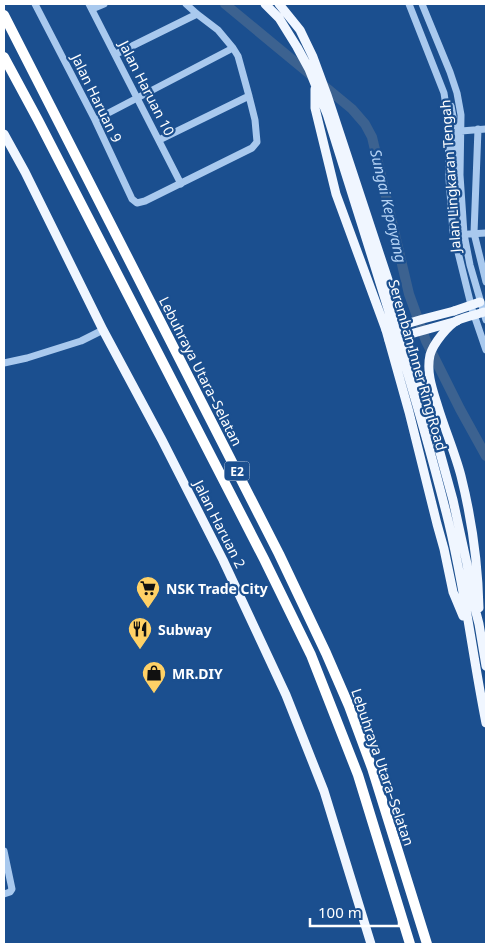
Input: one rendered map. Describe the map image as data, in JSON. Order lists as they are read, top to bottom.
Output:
{
  "streets": {
    "highway": ["Lebuhraya Utara–Selatan", "E2"],
    "main road": ["Seremban Inner Ring Road", "Jalan Haruan 2"],
    "street": ["Jalan Haruan 10", "Jalan Haruan 9", "Jalan Lingkaran Tengah"]
  },
  "crossings": [
    ["Jalan Haruan 10", "Jalan Haruan 9"]
  ],
  "water": ["Sungai Kepayang"],
  "places": {
    "supermarket": ["NSK Trade City"],
    "restaurant": ["Subway"],
    "shop": ["MR.DIY"]
  },
  "scale_bar": "100 m"
}
